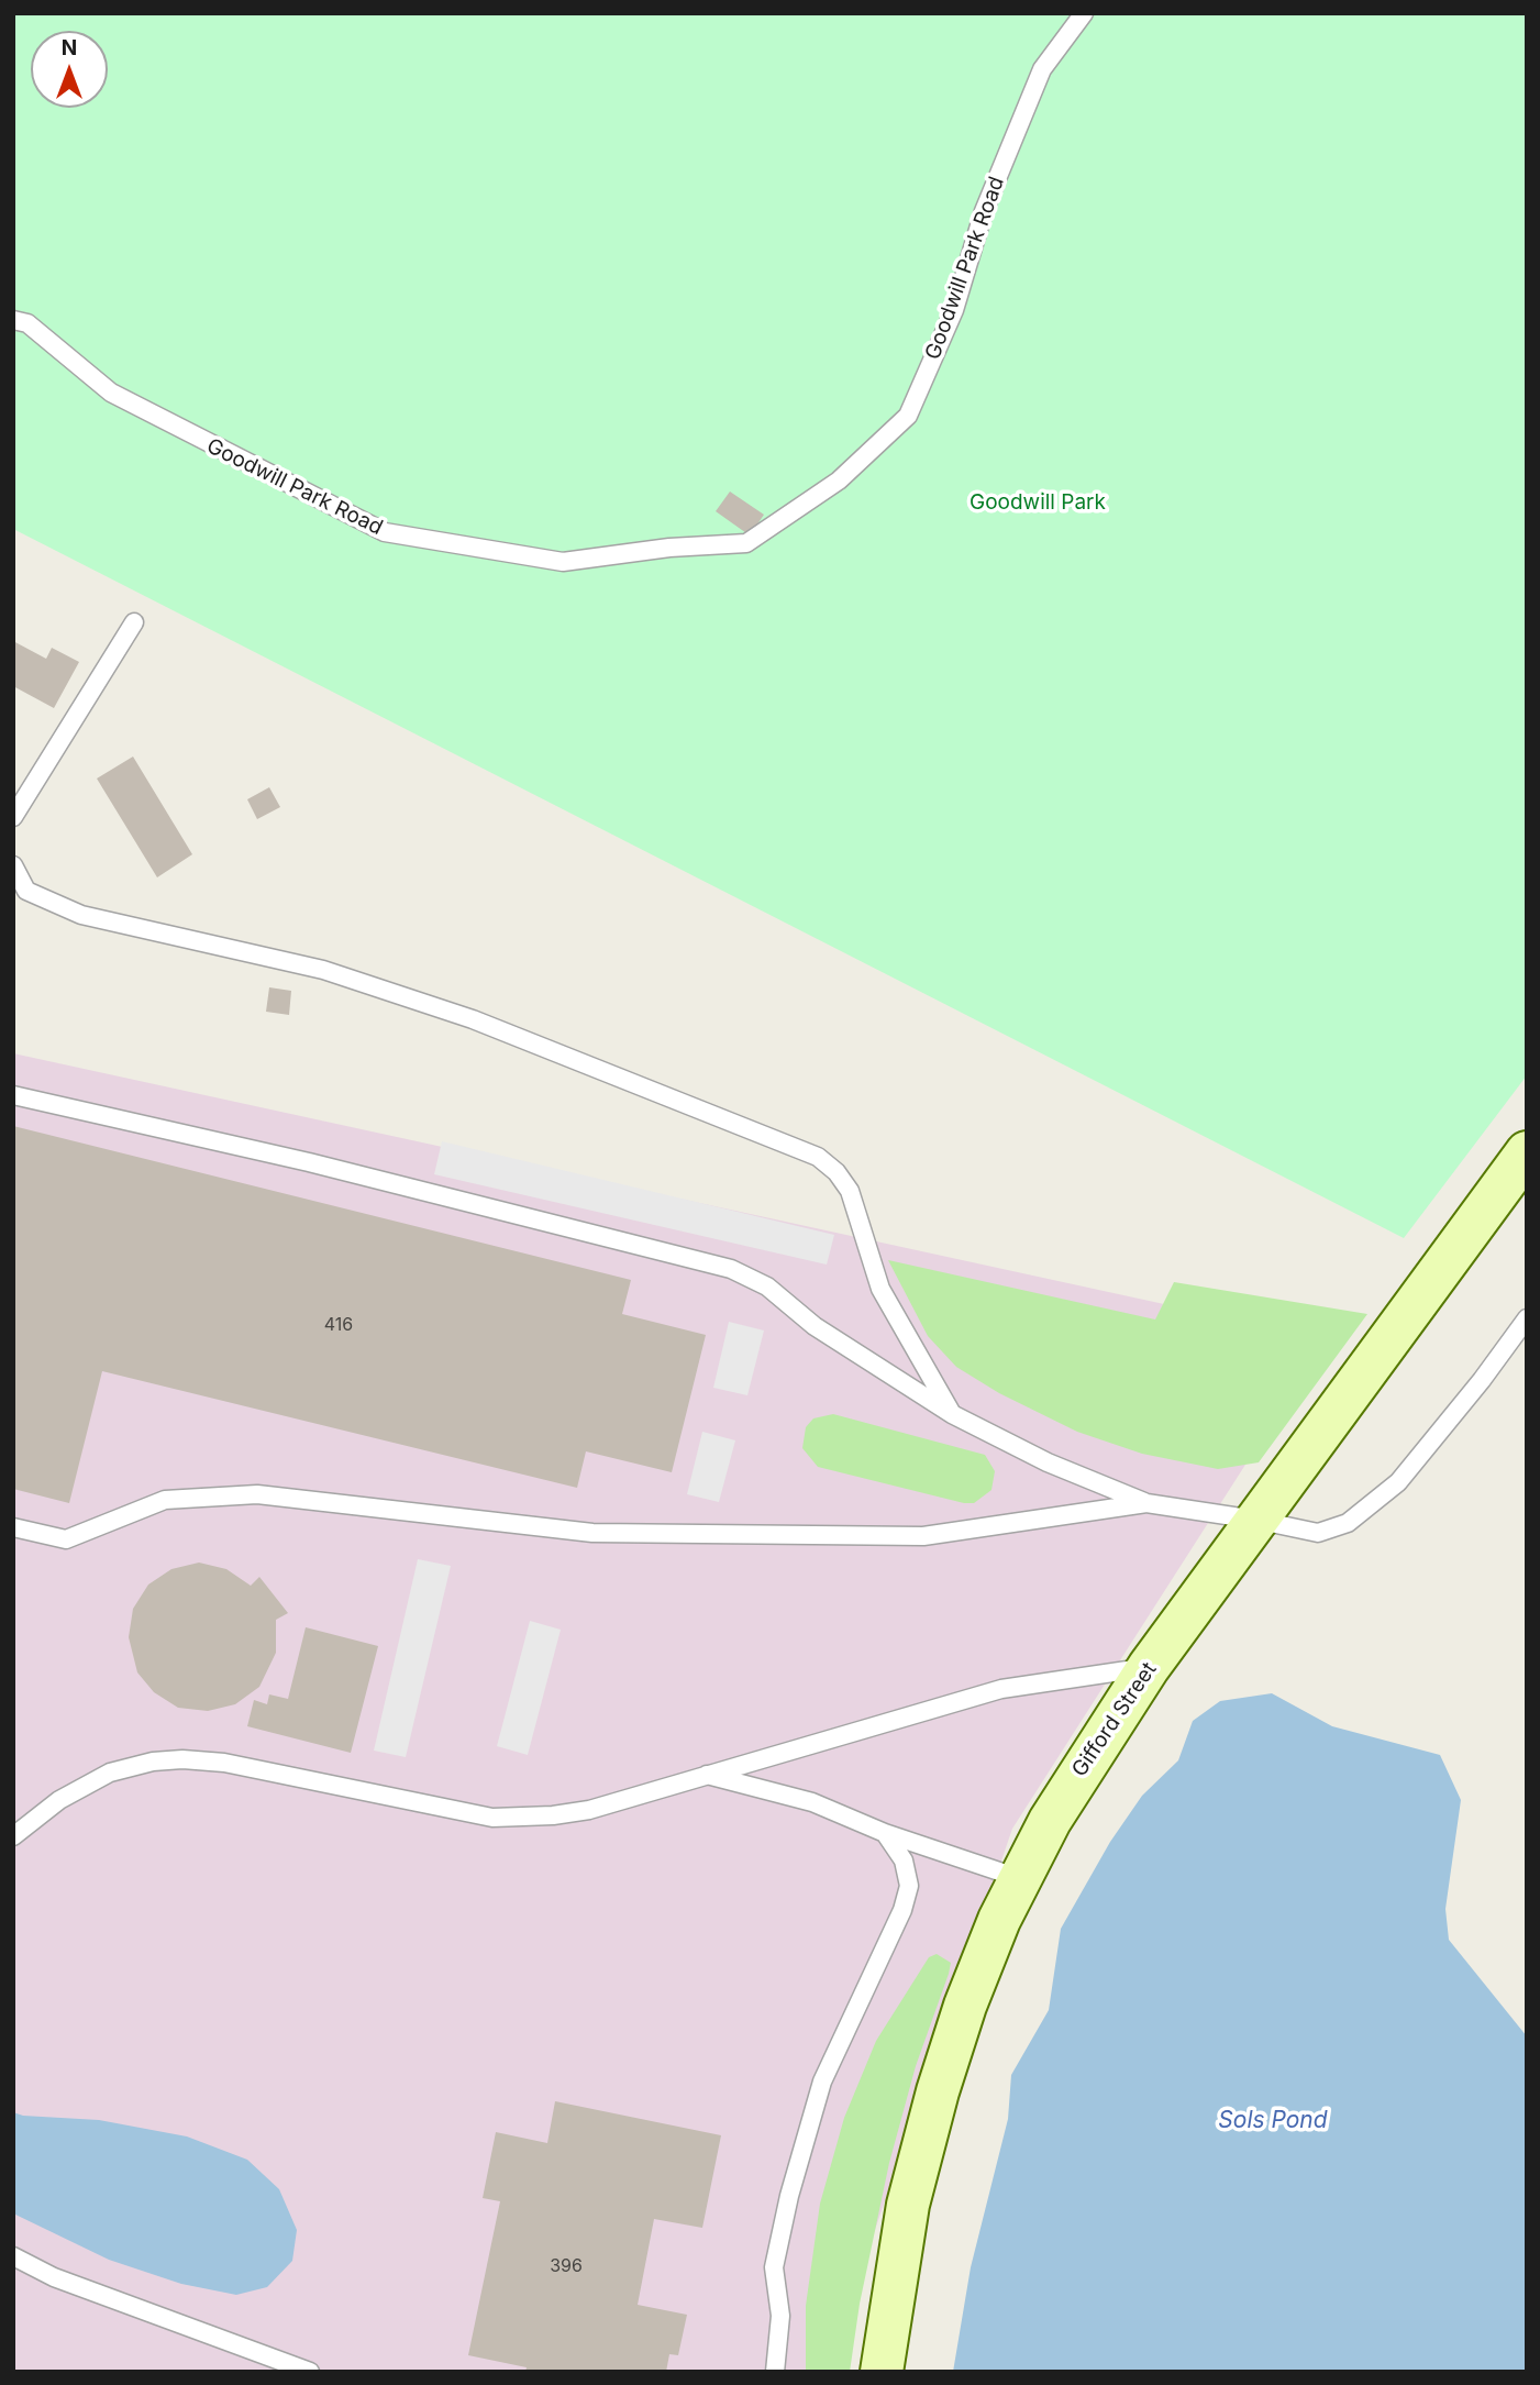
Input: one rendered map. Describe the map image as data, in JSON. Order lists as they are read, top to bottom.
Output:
{
  "streets": {
    "main road": ["Gifford Street"],
    "lane": ["Goodwill Park Road"]
  },
  "water": ["Sols Pond"],
  "parks": ["Goodwill Park"],
  "house_numbers": ["416", "396"],
  "north": "top"
}
